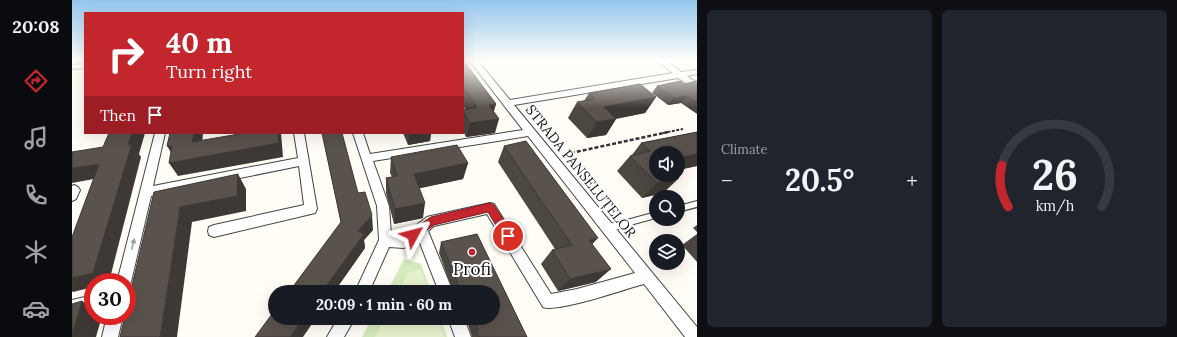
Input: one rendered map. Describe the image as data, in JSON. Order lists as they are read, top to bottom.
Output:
{
  "streets": {
    "street": ["STRADA PANSELUȚELOR"]
  },
  "places": ["Profi"],
  "page": {
    "tabs": "20:08",
    "tile": "Climate",
    "turn": ["40 m", "Turn right"],
    "then": "Then",
    "heat": ["−", "20.5°", "+"],
    "limit": "30",
    "trip": "20:09 · 1 min · 60 m",
    "gauge": ["26", "km/h"]
  }
}
